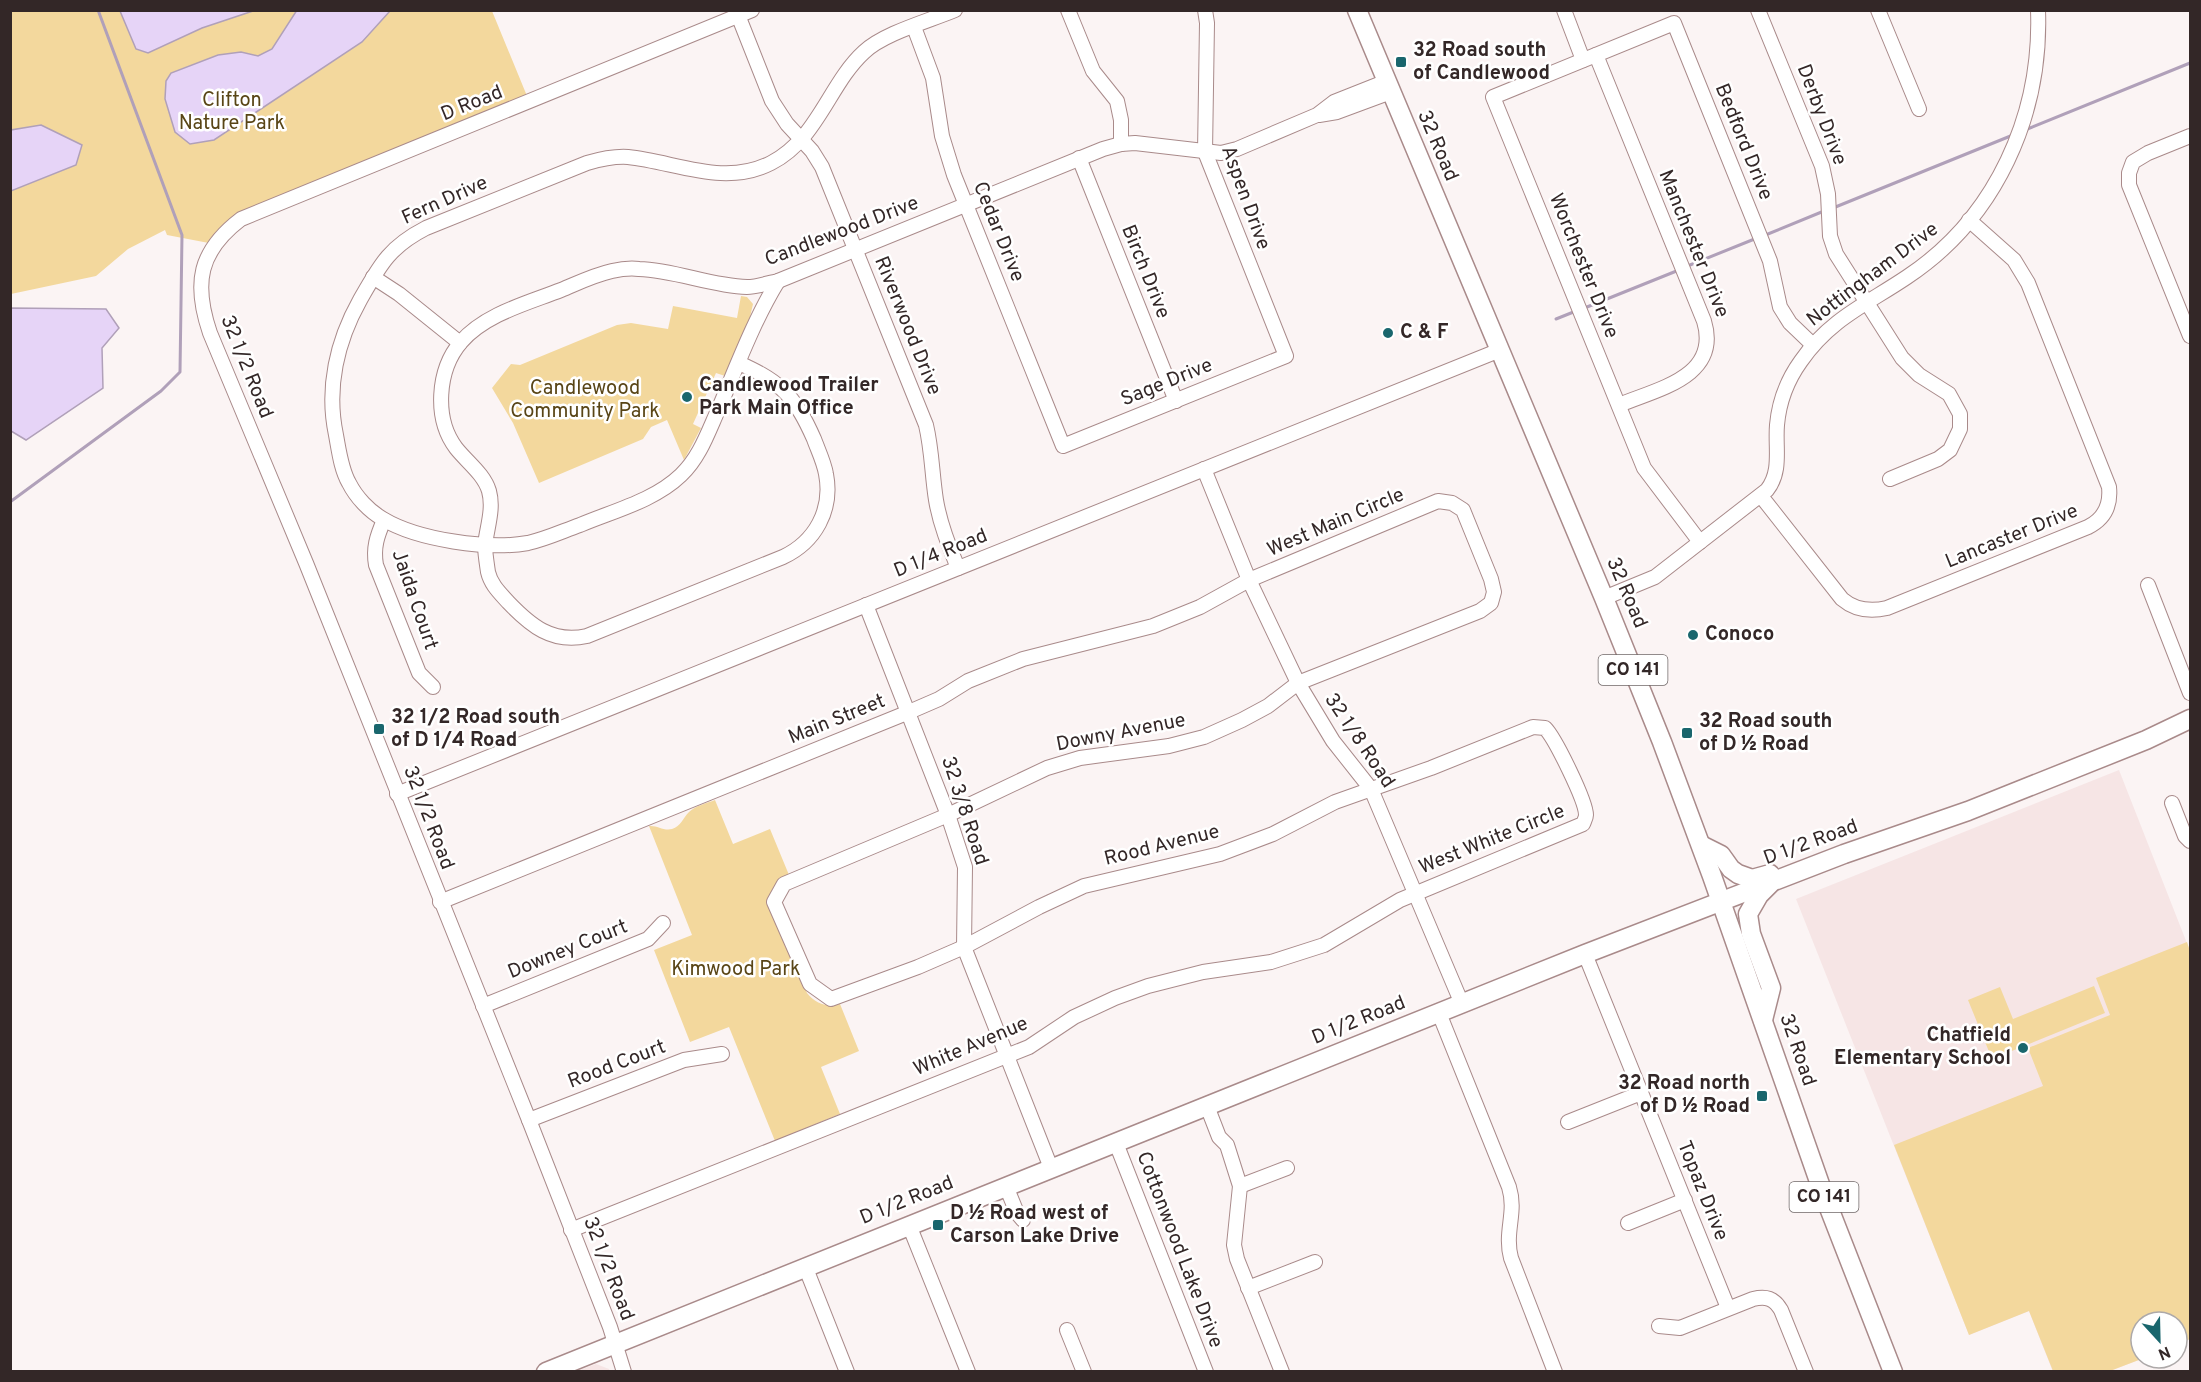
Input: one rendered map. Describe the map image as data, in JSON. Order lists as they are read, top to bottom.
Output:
{
  "streets": {
    "main road": ["32 Road", "CO 141", "D 1/2 Road"],
    "street": [
      "D Road",
      "Derby Drive",
      "Bedford Drive",
      "Aspen Drive",
      "Fern Drive",
      "Candlewood Drive",
      "Cedar Drive",
      "Manchester Drive",
      "Worchester Drive",
      "Birch Drive",
      "Nottingham Drive",
      "Riverwood Drive",
      "32 1/2 Road",
      "Sage Drive",
      "West Main Circle",
      "Lancaster Drive",
      "D 1/4 Road",
      "Jaida Court",
      "Main Street",
      "Downy Avenue",
      "32 1/8 Road",
      "32 3/8 Road",
      "West White Circle",
      "Rood Avenue",
      "Downey Court",
      "White Avenue",
      "Rood Court",
      "Topaz Drive",
      "Cottonwood Lake Drive"
    ]
  },
  "crossings": [
    ["D Road", "Riverwood Drive"],
    ["D Road", "32 1/2 Road"],
    ["Derby Drive", "Nottingham Drive"],
    ["Bedford Drive", "Manchester Drive"],
    ["Bedford Drive", "Worchester Drive"],
    ["Bedford Drive", "Nottingham Drive"],
    ["32 Road", "Candlewood Drive"],
    ["32 Road", "Nottingham Drive"],
    ["32 Road", "D 1/4 Road"],
    ["32 Road", "D 1/2 Road"],
    ["Aspen Drive", "Candlewood Drive"],
    ["Aspen Drive", "Sage Drive"],
    ["Fern Drive", "Candlewood Drive"],
    ["Fern Drive", "Cedar Drive"],
    ["Fern Drive", "Riverwood Drive"],
    ["Fern Drive", "Jaida Court"],
    ["Candlewood Drive", "Cedar Drive"],
    ["Candlewood Drive", "Birch Drive"],
    ["Candlewood Drive", "Riverwood Drive"],
    ["Cedar Drive", "Sage Drive"],
    ["Manchester Drive", "Worchester Drive"],
    ["Worchester Drive", "Nottingham Drive"],
    ["Birch Drive", "Sage Drive"],
    ["Nottingham Drive", "Lancaster Drive"],
    ["Riverwood Drive", "D 1/4 Road"],
    ["32 1/2 Road", "D 1/4 Road"],
    ["32 1/2 Road", "Main Street"],
    ["32 1/2 Road", "D 1/2 Road"],
    ["32 1/2 Road", "Downey Court"],
    ["32 1/2 Road", "White Avenue"],
    ["32 1/2 Road", "Rood Court"],
    ["West Main Circle", "Main Street"],
    ["West Main Circle", "Downy Avenue"],
    ["West Main Circle", "32 1/8 Road"],
    ["D 1/4 Road", "32 1/8 Road"],
    ["D 1/4 Road", "32 3/8 Road"],
    ["Main Street", "32 1/8 Road"],
    ["Main Street", "32 3/8 Road"],
    ["Downy Avenue", "32 1/8 Road"],
    ["Downy Avenue", "32 3/8 Road"],
    ["Downy Avenue", "Rood Avenue"],
    ["32 1/8 Road", "West White Circle"],
    ["32 1/8 Road", "D 1/2 Road"],
    ["32 1/8 Road", "Rood Avenue"],
    ["32 1/8 Road", "White Avenue"],
    ["32 3/8 Road", "D 1/2 Road"],
    ["32 3/8 Road", "Rood Avenue"],
    ["32 3/8 Road", "White Avenue"],
    ["West White Circle", "Rood Avenue"],
    ["West White Circle", "White Avenue"],
    ["D 1/2 Road", "Topaz Drive"],
    ["D 1/2 Road", "Cottonwood Lake Drive"]
  ],
  "parks": ["Clifton Nature Park", "Candlewood Community Park", "Kimwood Park"],
  "places": {
    "transit": [
      "32 Road south of Candlewood",
      "32 1/2 Road south of D 1/4 Road",
      "32 Road south of D ½ Road",
      "32 Road north of D ½ Road",
      "D ½ Road west of Carson Lake Drive"
    ],
    "other": [
      "C & F",
      "Candlewood Trailer Park Main Office",
      "Conoco",
      "Chatfield Elementary School"
    ]
  },
  "north": "bottom"
}
